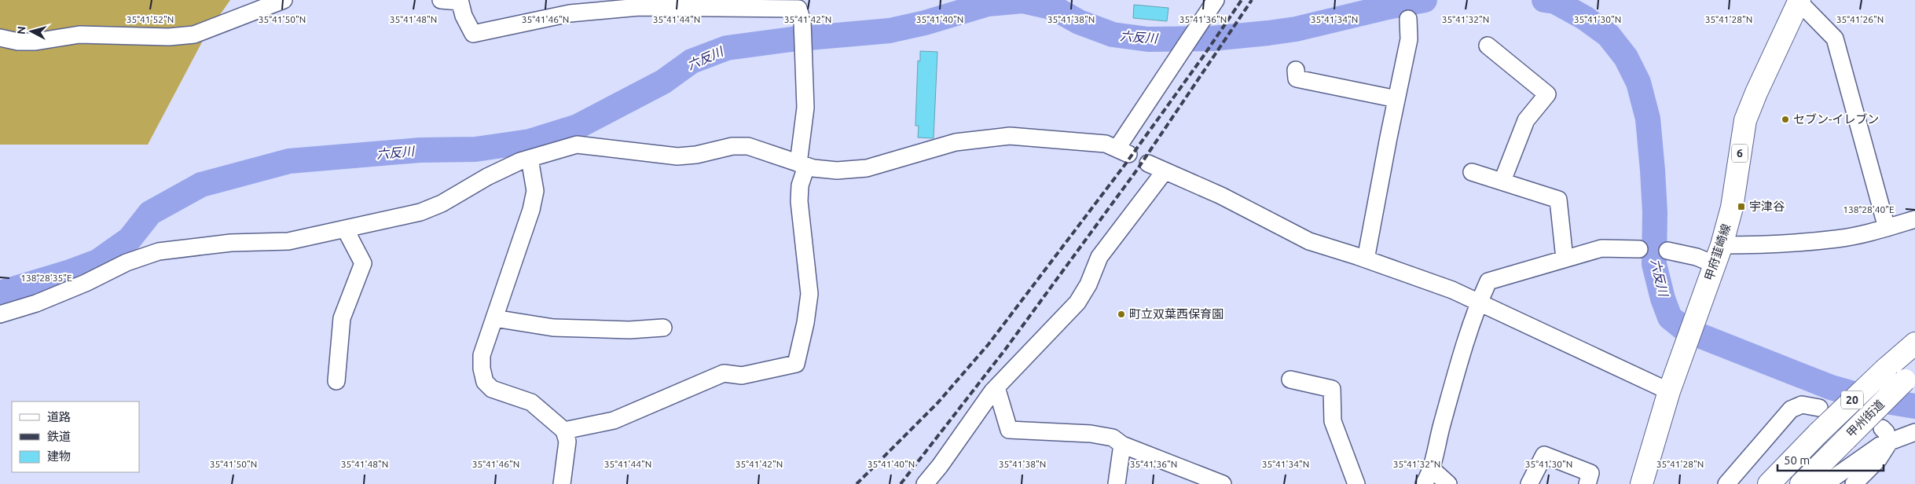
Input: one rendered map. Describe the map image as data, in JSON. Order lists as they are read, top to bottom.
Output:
{
  "streets": {
    "main road": [
      "6",
      "甲府韮崎線",
      "20",
      "甲州街道"
    ]
  },
  "water": ["六反川"],
  "places": {
    "other": ["セブン-イレブン", "町立双葉西保育園"],
    "transit": ["宇津谷"]
  },
  "legend": ["道路", "鉄道", "建物"],
  "scale_bar": "50 m",
  "north": "left",
  "coordinates": [
    "35°41'52\"N",
    "35°41'50\"N",
    "35°41'48\"N",
    "35°41'46\"N",
    "35°41'44\"N",
    "35°41'42\"N",
    "35°41'40\"N",
    "35°41'38\"N",
    "35°41'36\"N",
    "35°41'34\"N",
    "35°41'32\"N",
    "35°41'30\"N",
    "35°41'28\"N",
    "35°41'26\"N",
    "138°28'40\"E",
    "138°28'35\"E"
  ]
}
